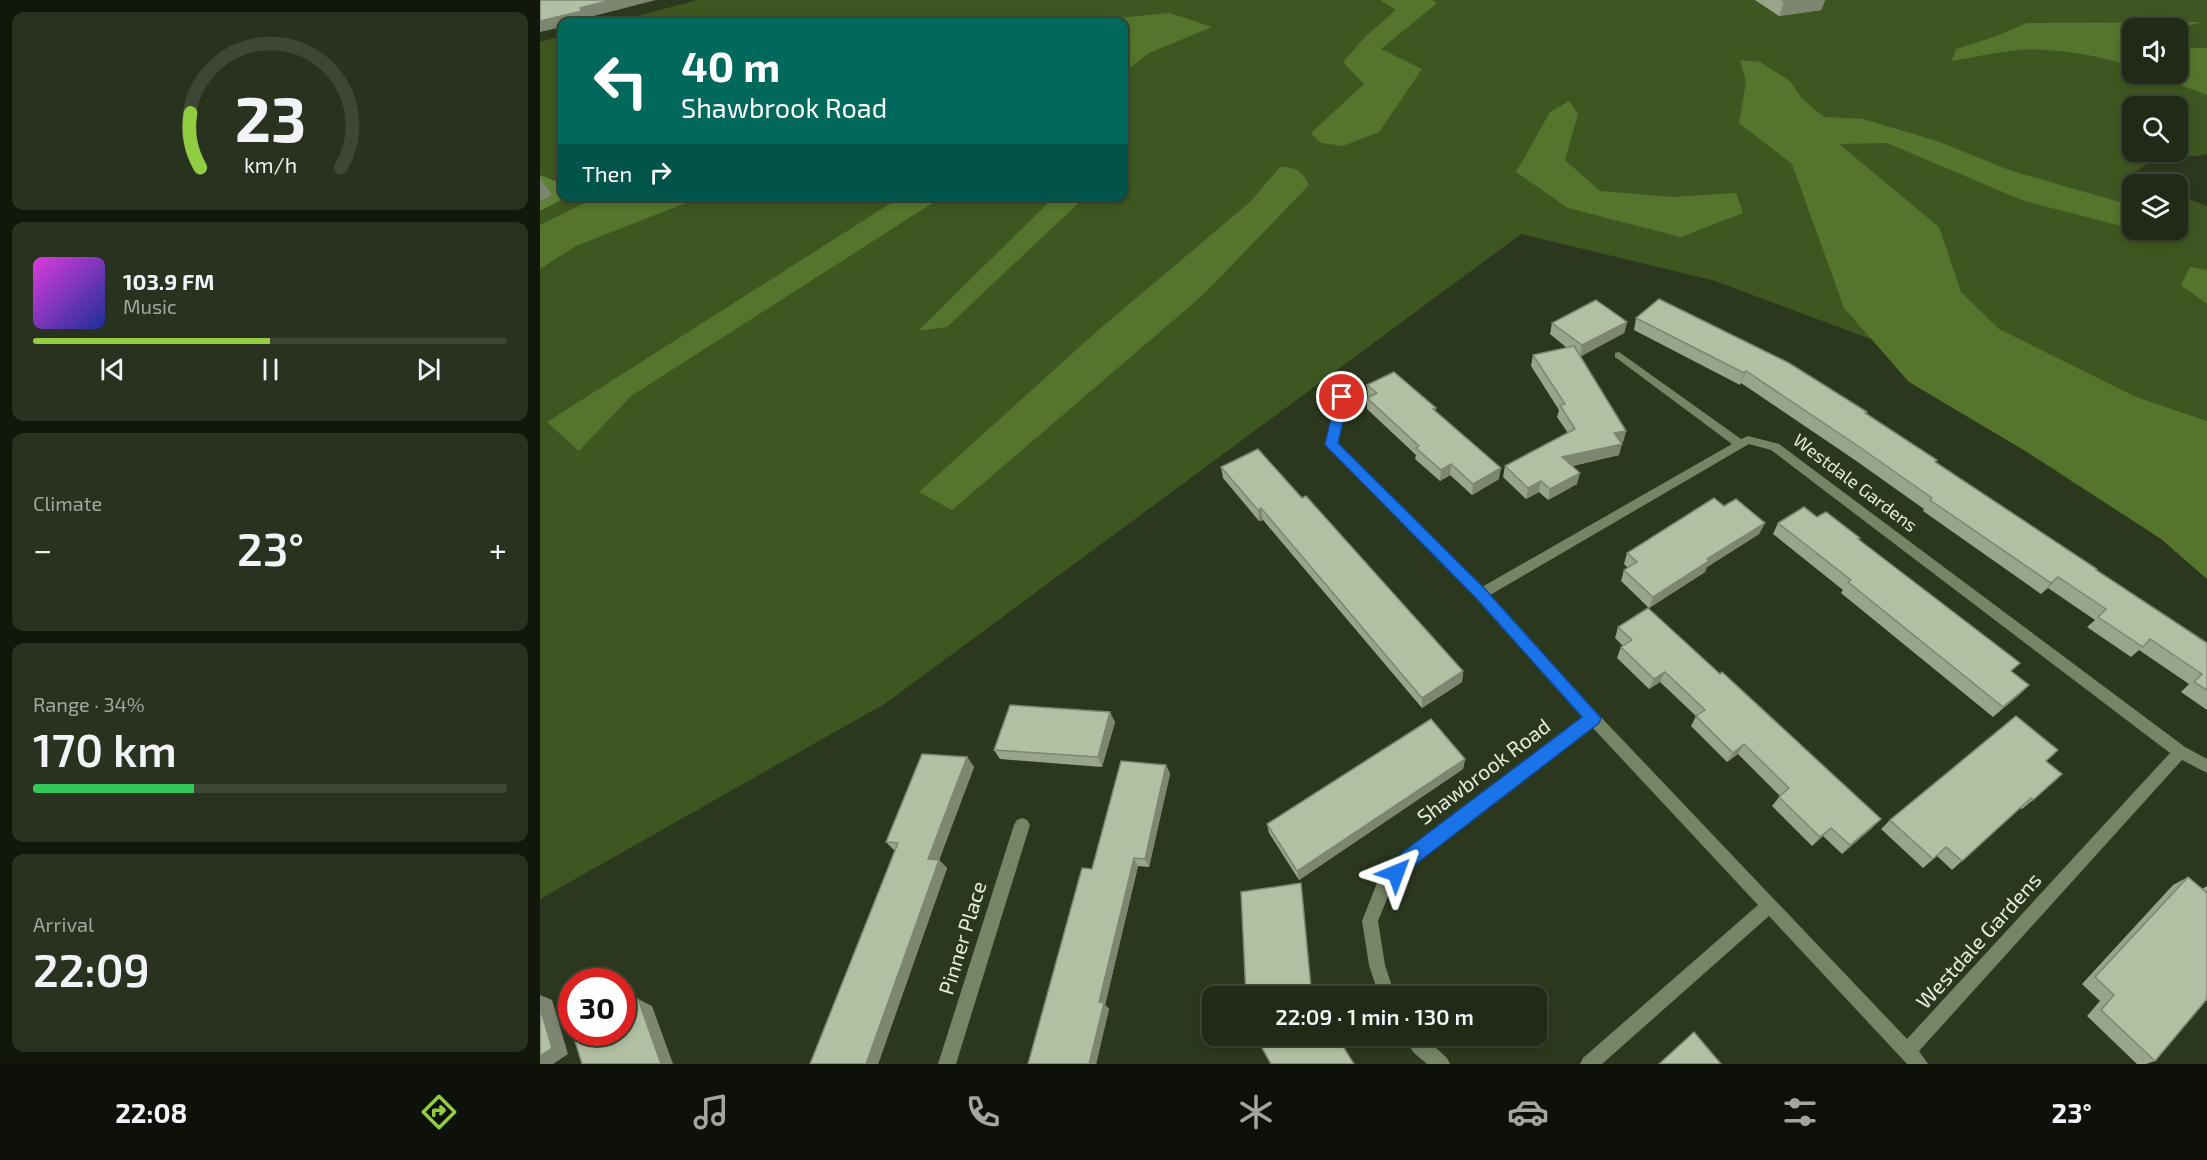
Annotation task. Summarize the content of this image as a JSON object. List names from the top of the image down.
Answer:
{
  "streets": {
    "street": ["Westdale Gardens", "Shawbrook Road", "Pinner Place"]
  },
  "page": {
    "turn": ["40 m", "Shawbrook Road"],
    "then": "Then",
    "song": ["103.9 FM", "Music"],
    "tile": [
      "Climate",
      ["Range · 34%", "170 km"],
      ["Arrival", "22:09"]
    ],
    "heat": ["−", "23°", "+"],
    "limit": "30",
    "trip": "22:09 · 1 min · 130 m",
    "tabs": ["22:08", "23°"],
    "gauge": ["23", "km/h"]
  }
}
